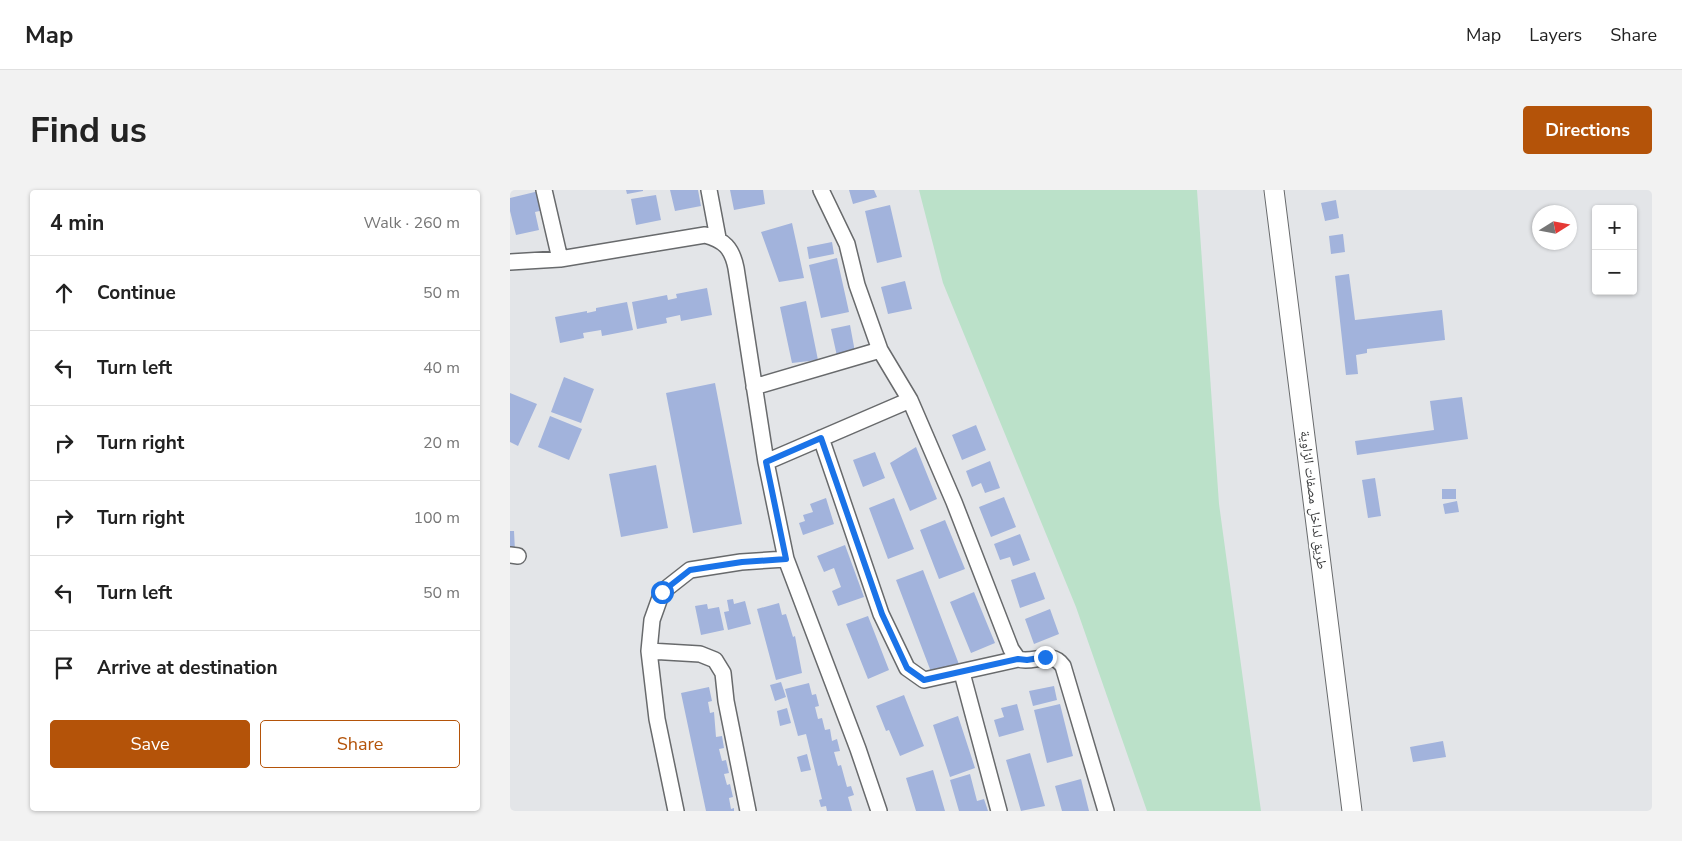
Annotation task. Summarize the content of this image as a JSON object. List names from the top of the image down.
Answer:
{
  "streets": {
    "street": ["طريق لداخل مصفات الزاوية"]
  },
  "north": "right",
  "page": {
    "header": "Map",
    "nav": ["Map", "Layers", "Share"],
    "buttons": [
      "Directions",
      ["Save", "Share"]
    ],
    "title": "Find us",
    "heading": ["4 min", "Walk · 260 m"],
    "map_buttons": ["+", "−"],
    "list": [
      ["Continue", "50 m"],
      ["Turn left", "40 m"],
      ["Turn right", "20 m"],
      ["Turn right", "100 m"],
      ["Turn left", "50 m"],
      "Arrive at destination"
    ]
  }
}
